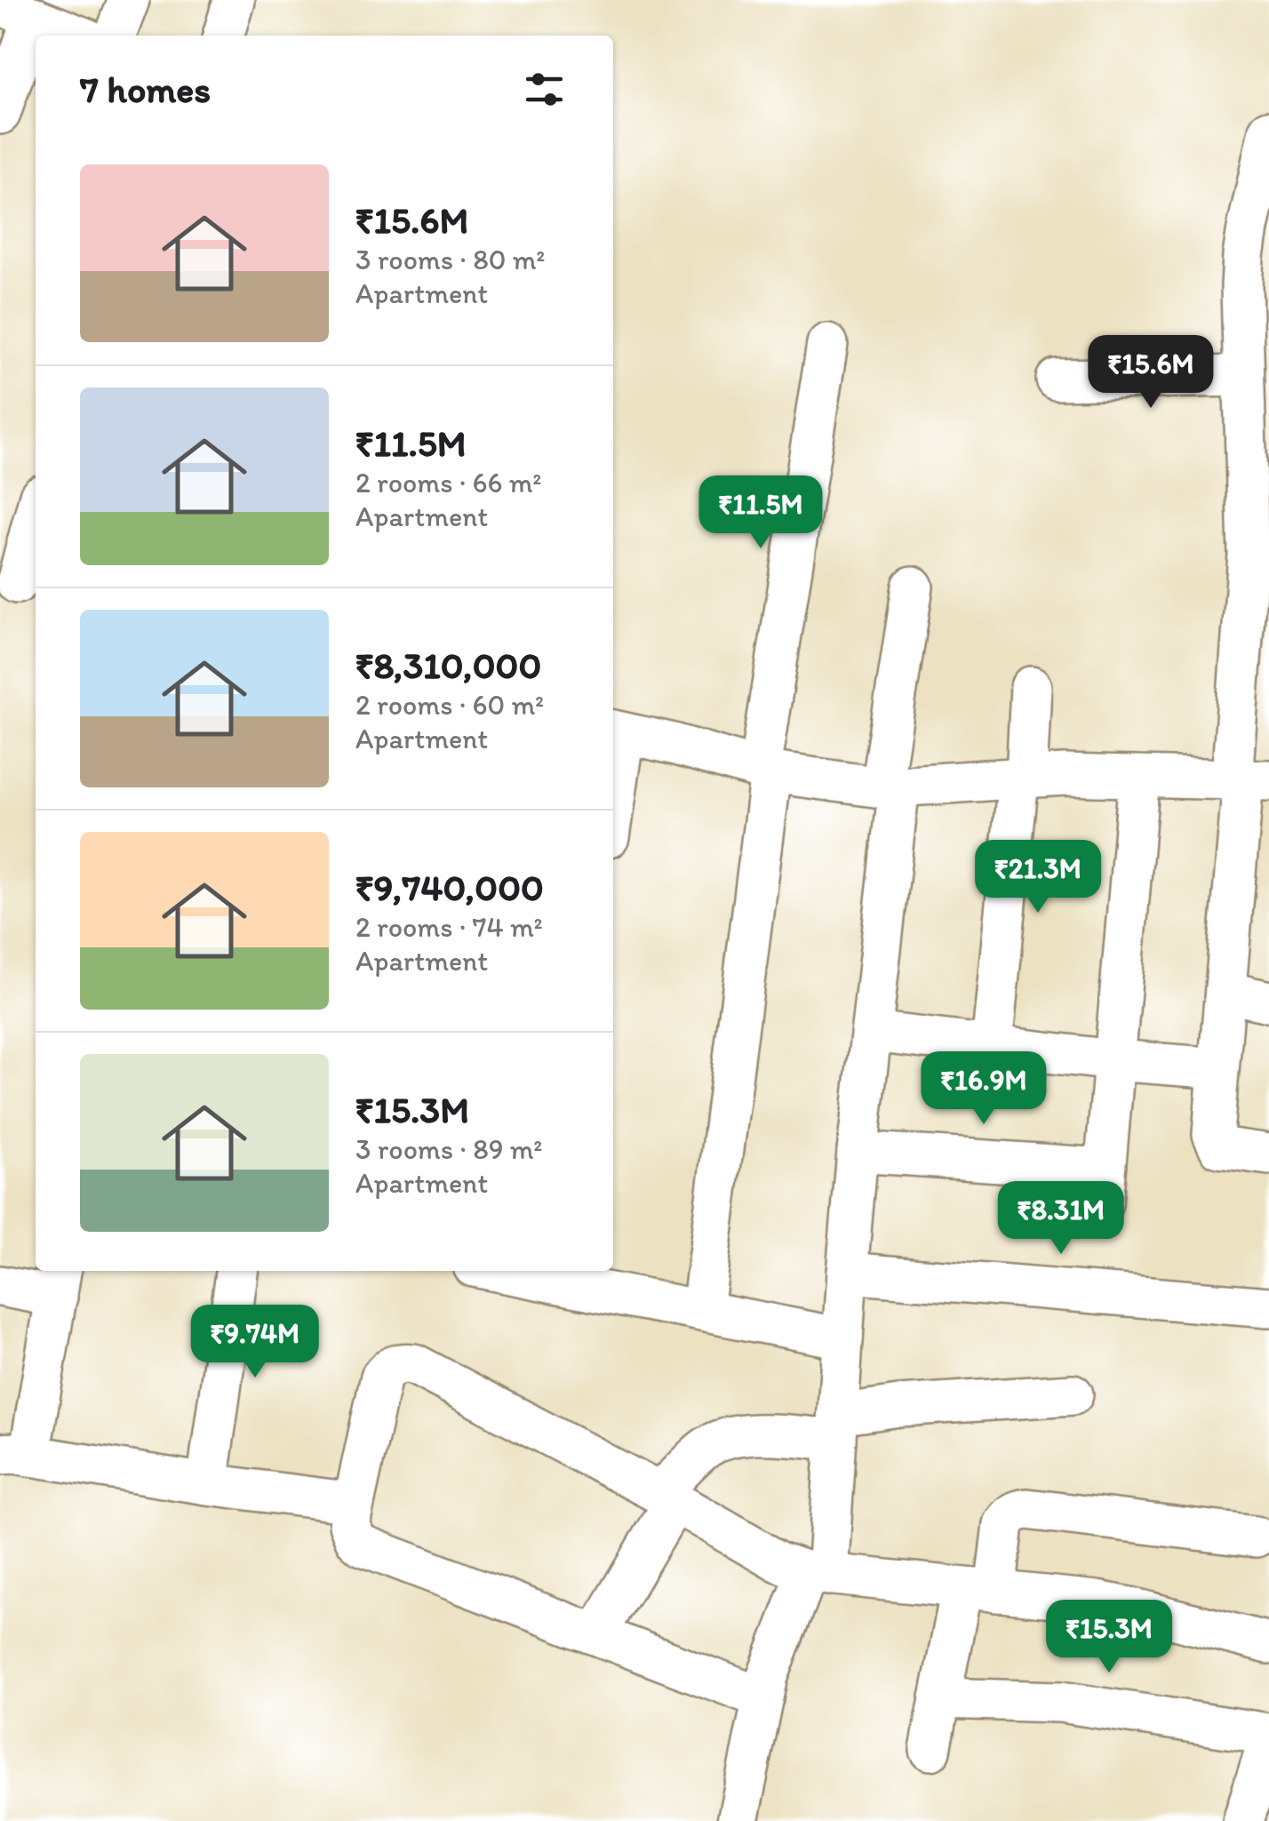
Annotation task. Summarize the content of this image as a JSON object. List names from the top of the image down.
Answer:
{
  "page": {
    "heading": "7 homes",
    "list": [
      {
        "name": "₹15.6M",
        "note": "3 rooms · 80 m² · Apartment"
      },
      {
        "name": "₹11.5M",
        "note": "2 rooms · 66 m² · Apartment"
      },
      {
        "name": "₹8,310,000",
        "note": "2 rooms · 60 m² · Apartment"
      },
      {
        "name": "₹9,740,000",
        "note": "2 rooms · 74 m² · Apartment"
      },
      {
        "name": "₹15.3M",
        "note": "3 rooms · 89 m² · Apartment"
      }
    ],
    "price": [
      "₹15.6M",
      "₹11.5M",
      "₹21.3M",
      "₹16.9M",
      "₹8.31M",
      "₹9.74M",
      "₹15.3M"
    ]
  }
}
